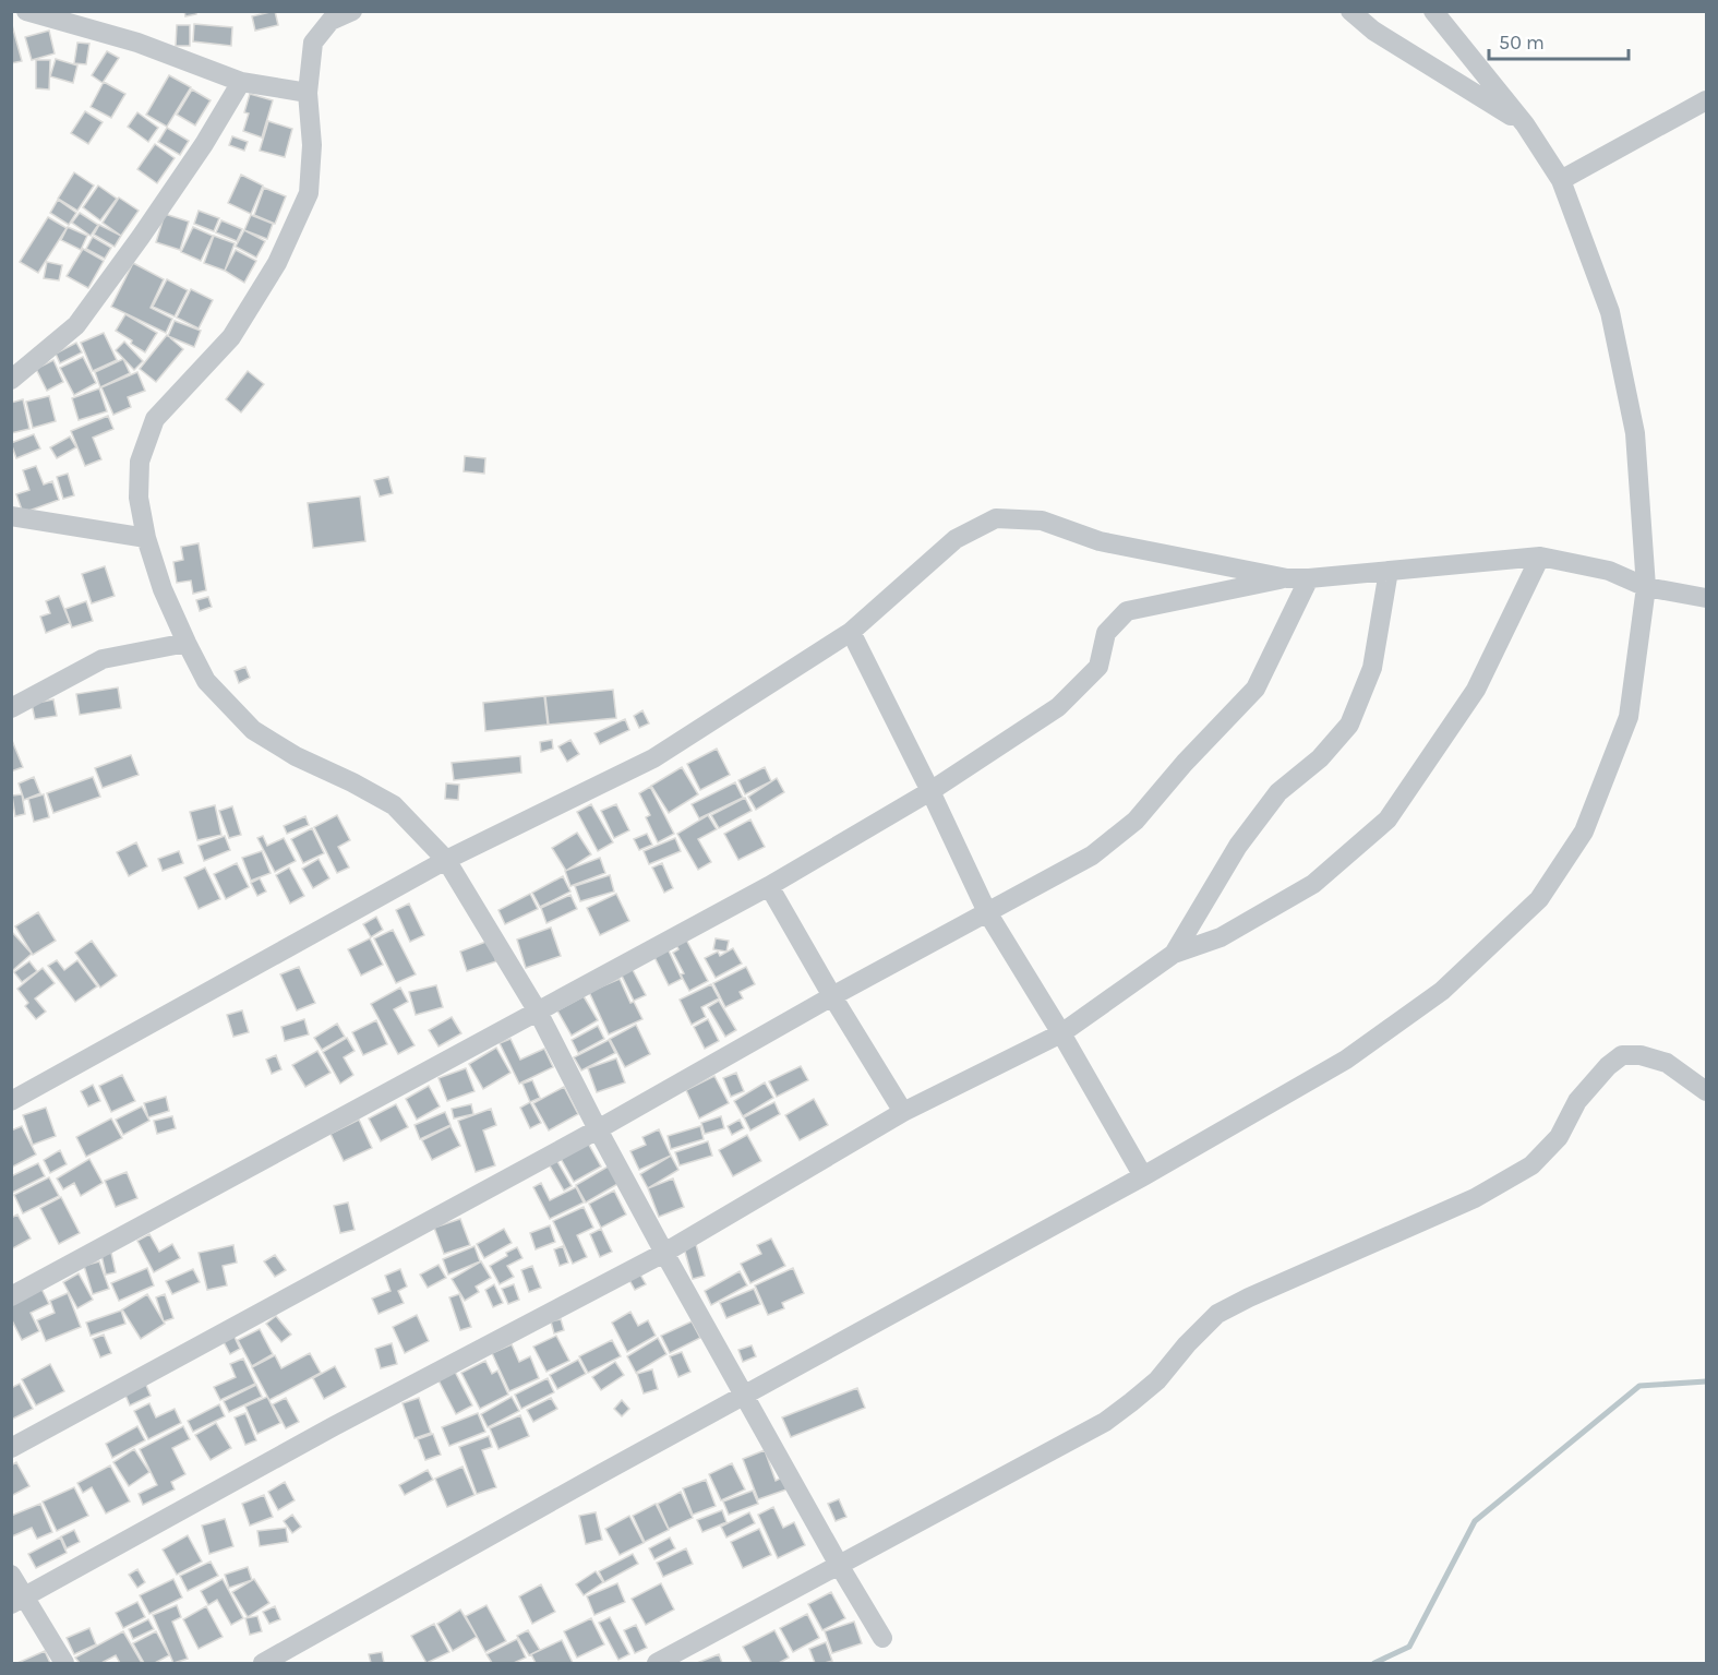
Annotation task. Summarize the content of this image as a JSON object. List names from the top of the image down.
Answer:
{
  "scale_bar": "50 m"
}
